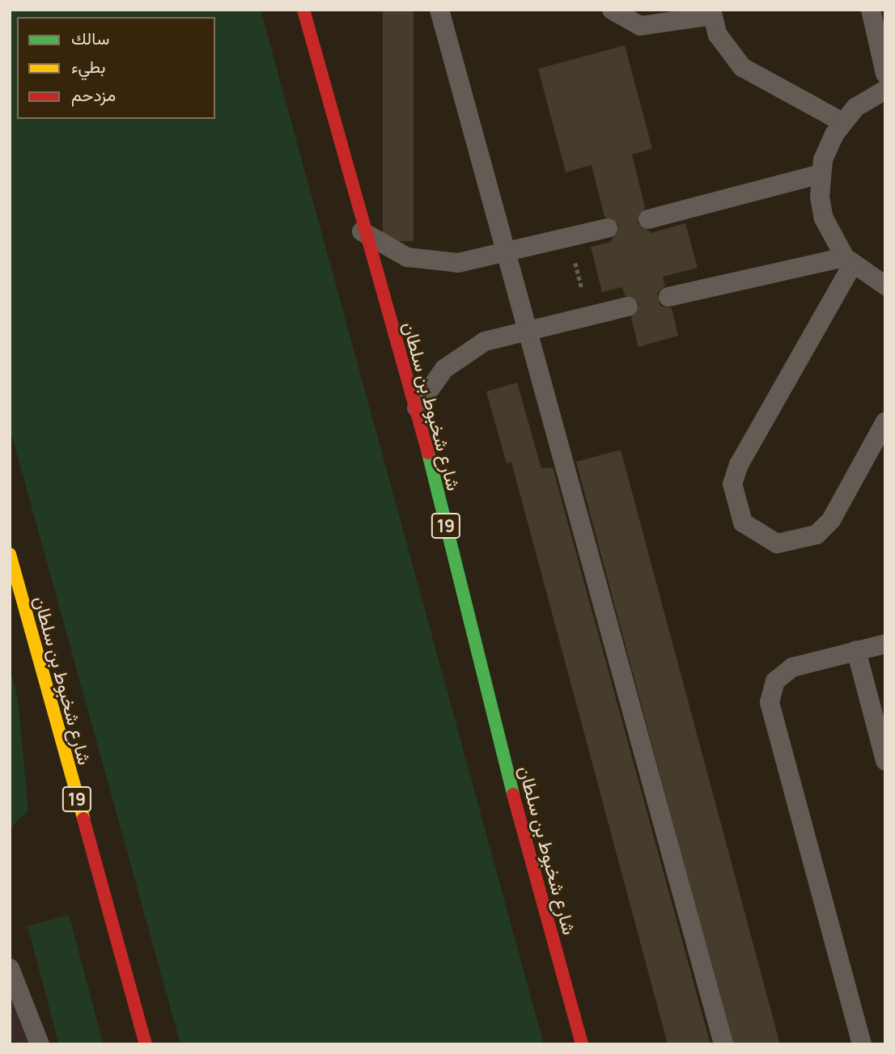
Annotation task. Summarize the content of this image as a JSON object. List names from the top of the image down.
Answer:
{
  "streets": {
    "main road": ["شارع شخبوط بن سلطان", "19"]
  },
  "legend": ["سالك", "بطيء", "مزدحم"]
}
